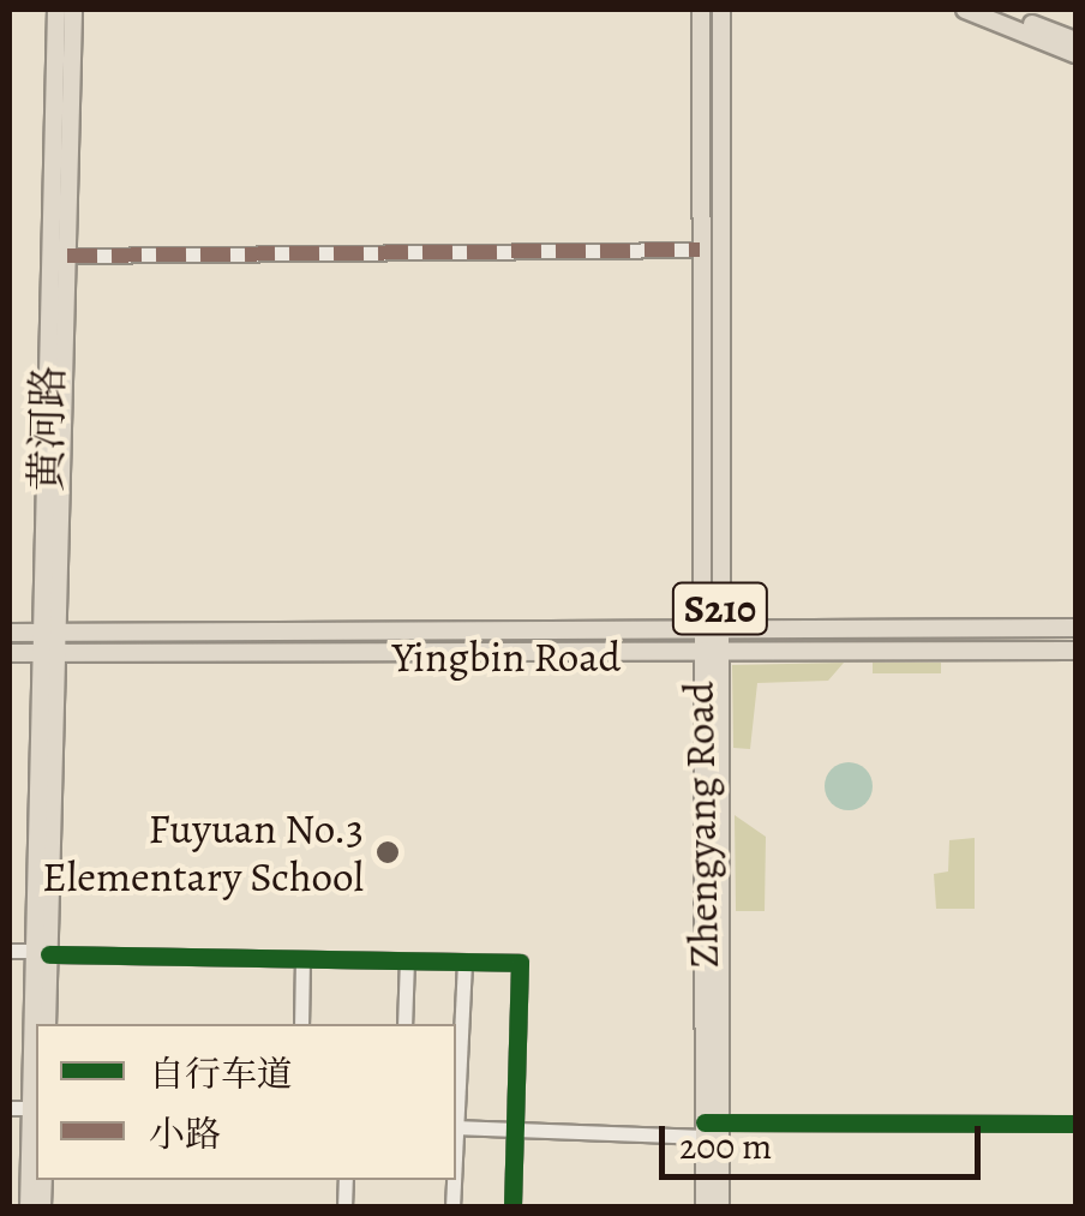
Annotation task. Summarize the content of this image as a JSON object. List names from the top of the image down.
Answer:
{
  "streets": {
    "main road": [
      "黄河路",
      "S210",
      "Yingbin Road",
      "Zhengyang Road"
    ]
  },
  "crossings": [
    ["黄河路", "Yingbin Road"],
    ["Yingbin Road", "Zhengyang Road"]
  ],
  "places": ["Fuyuan No.3 Elementary School"],
  "legend": ["自行车道", "小路"],
  "scale_bar": "200 m"
}
